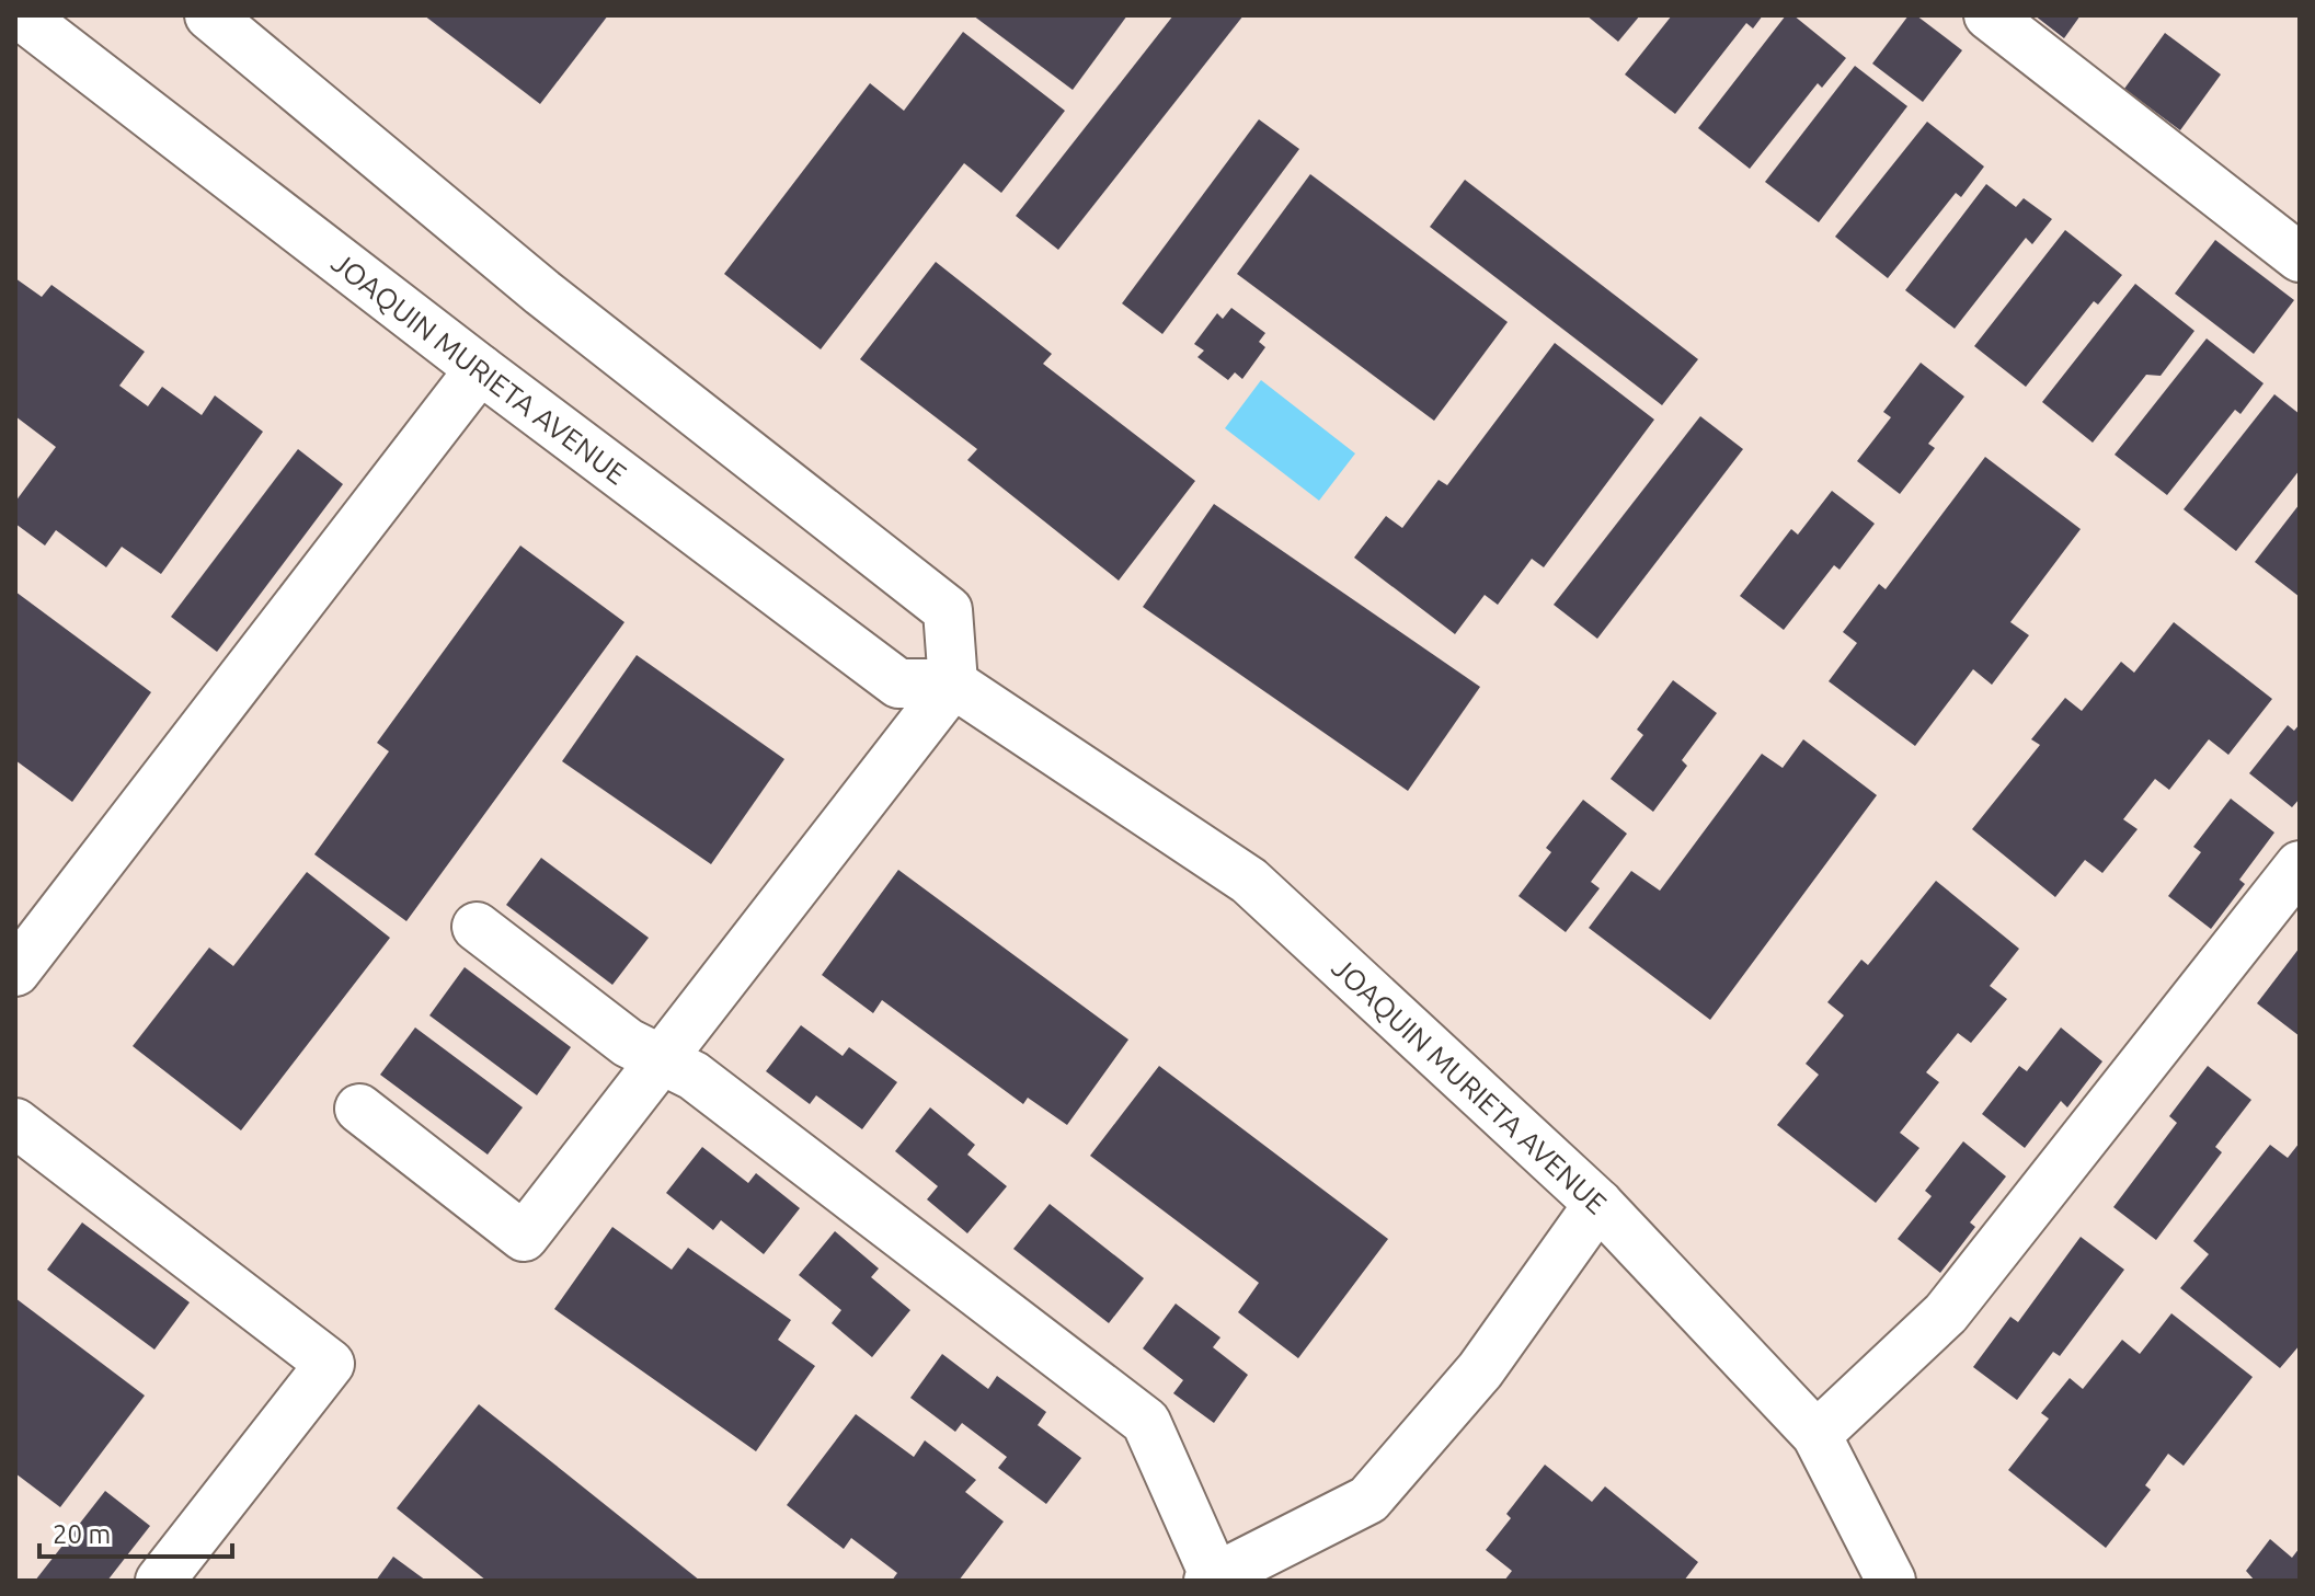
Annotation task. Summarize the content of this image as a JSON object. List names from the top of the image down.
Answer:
{
  "streets": {
    "street": ["JOAQUIN MURIETA AVENUE"]
  },
  "scale_bar": "20 m"
}
